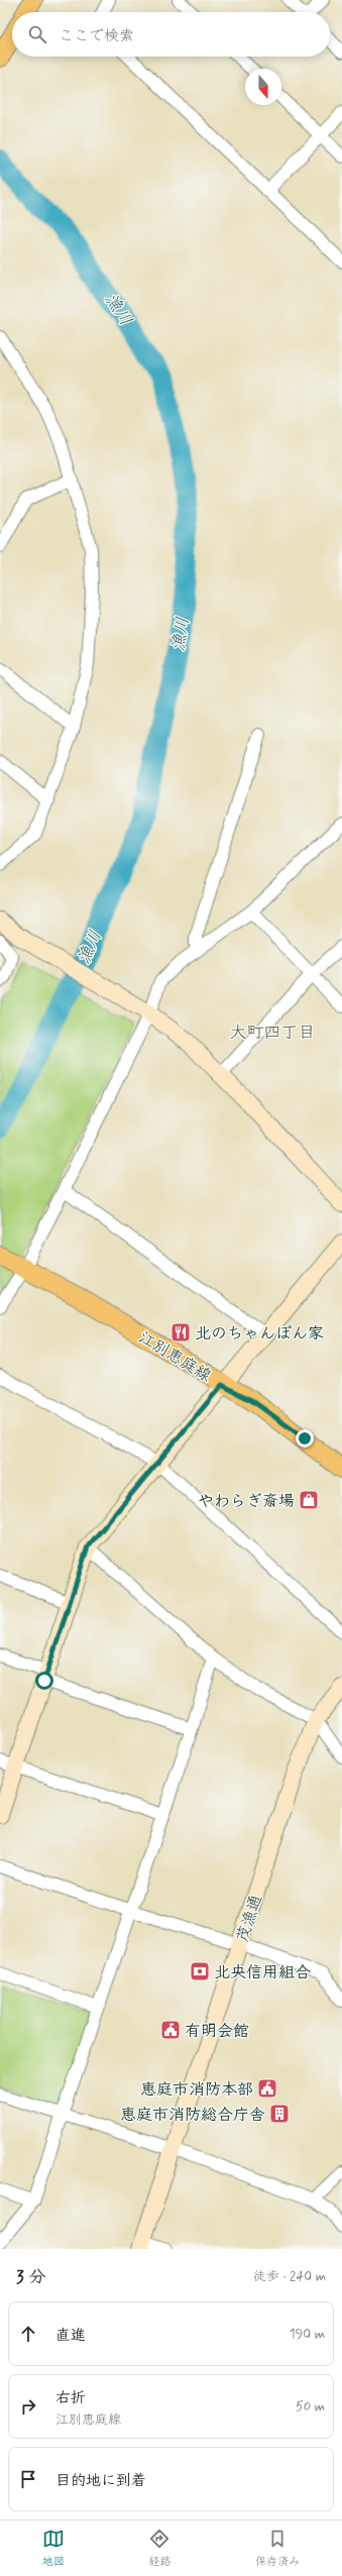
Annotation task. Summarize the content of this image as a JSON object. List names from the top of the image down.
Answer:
{
  "streets": {
    "main road": ["江別恵庭線"],
    "street": ["茂漁通"]
  },
  "districts": ["大町四丁目"],
  "water": ["漁川"],
  "places": {
    "restaurant": ["北のちゃんぽん家"],
    "shop": ["やわらぎ斎場"],
    "bank": ["北央信用組合"],
    "public building": ["有明会館", "恵庭市消防本部"],
    "building": ["恵庭市消防総合庁舎"]
  },
  "north": "bottom",
  "page": {
    "search": "ここで検索",
    "heading": ["3 分", "徒歩 · 240 m"],
    "list": [
      ["直進", "190 m"],
      ["右折", "江別恵庭線", "50 m"],
      "目的地に到着"
    ],
    "nav": ["地図", "経路", "保存済み"]
  }
}
